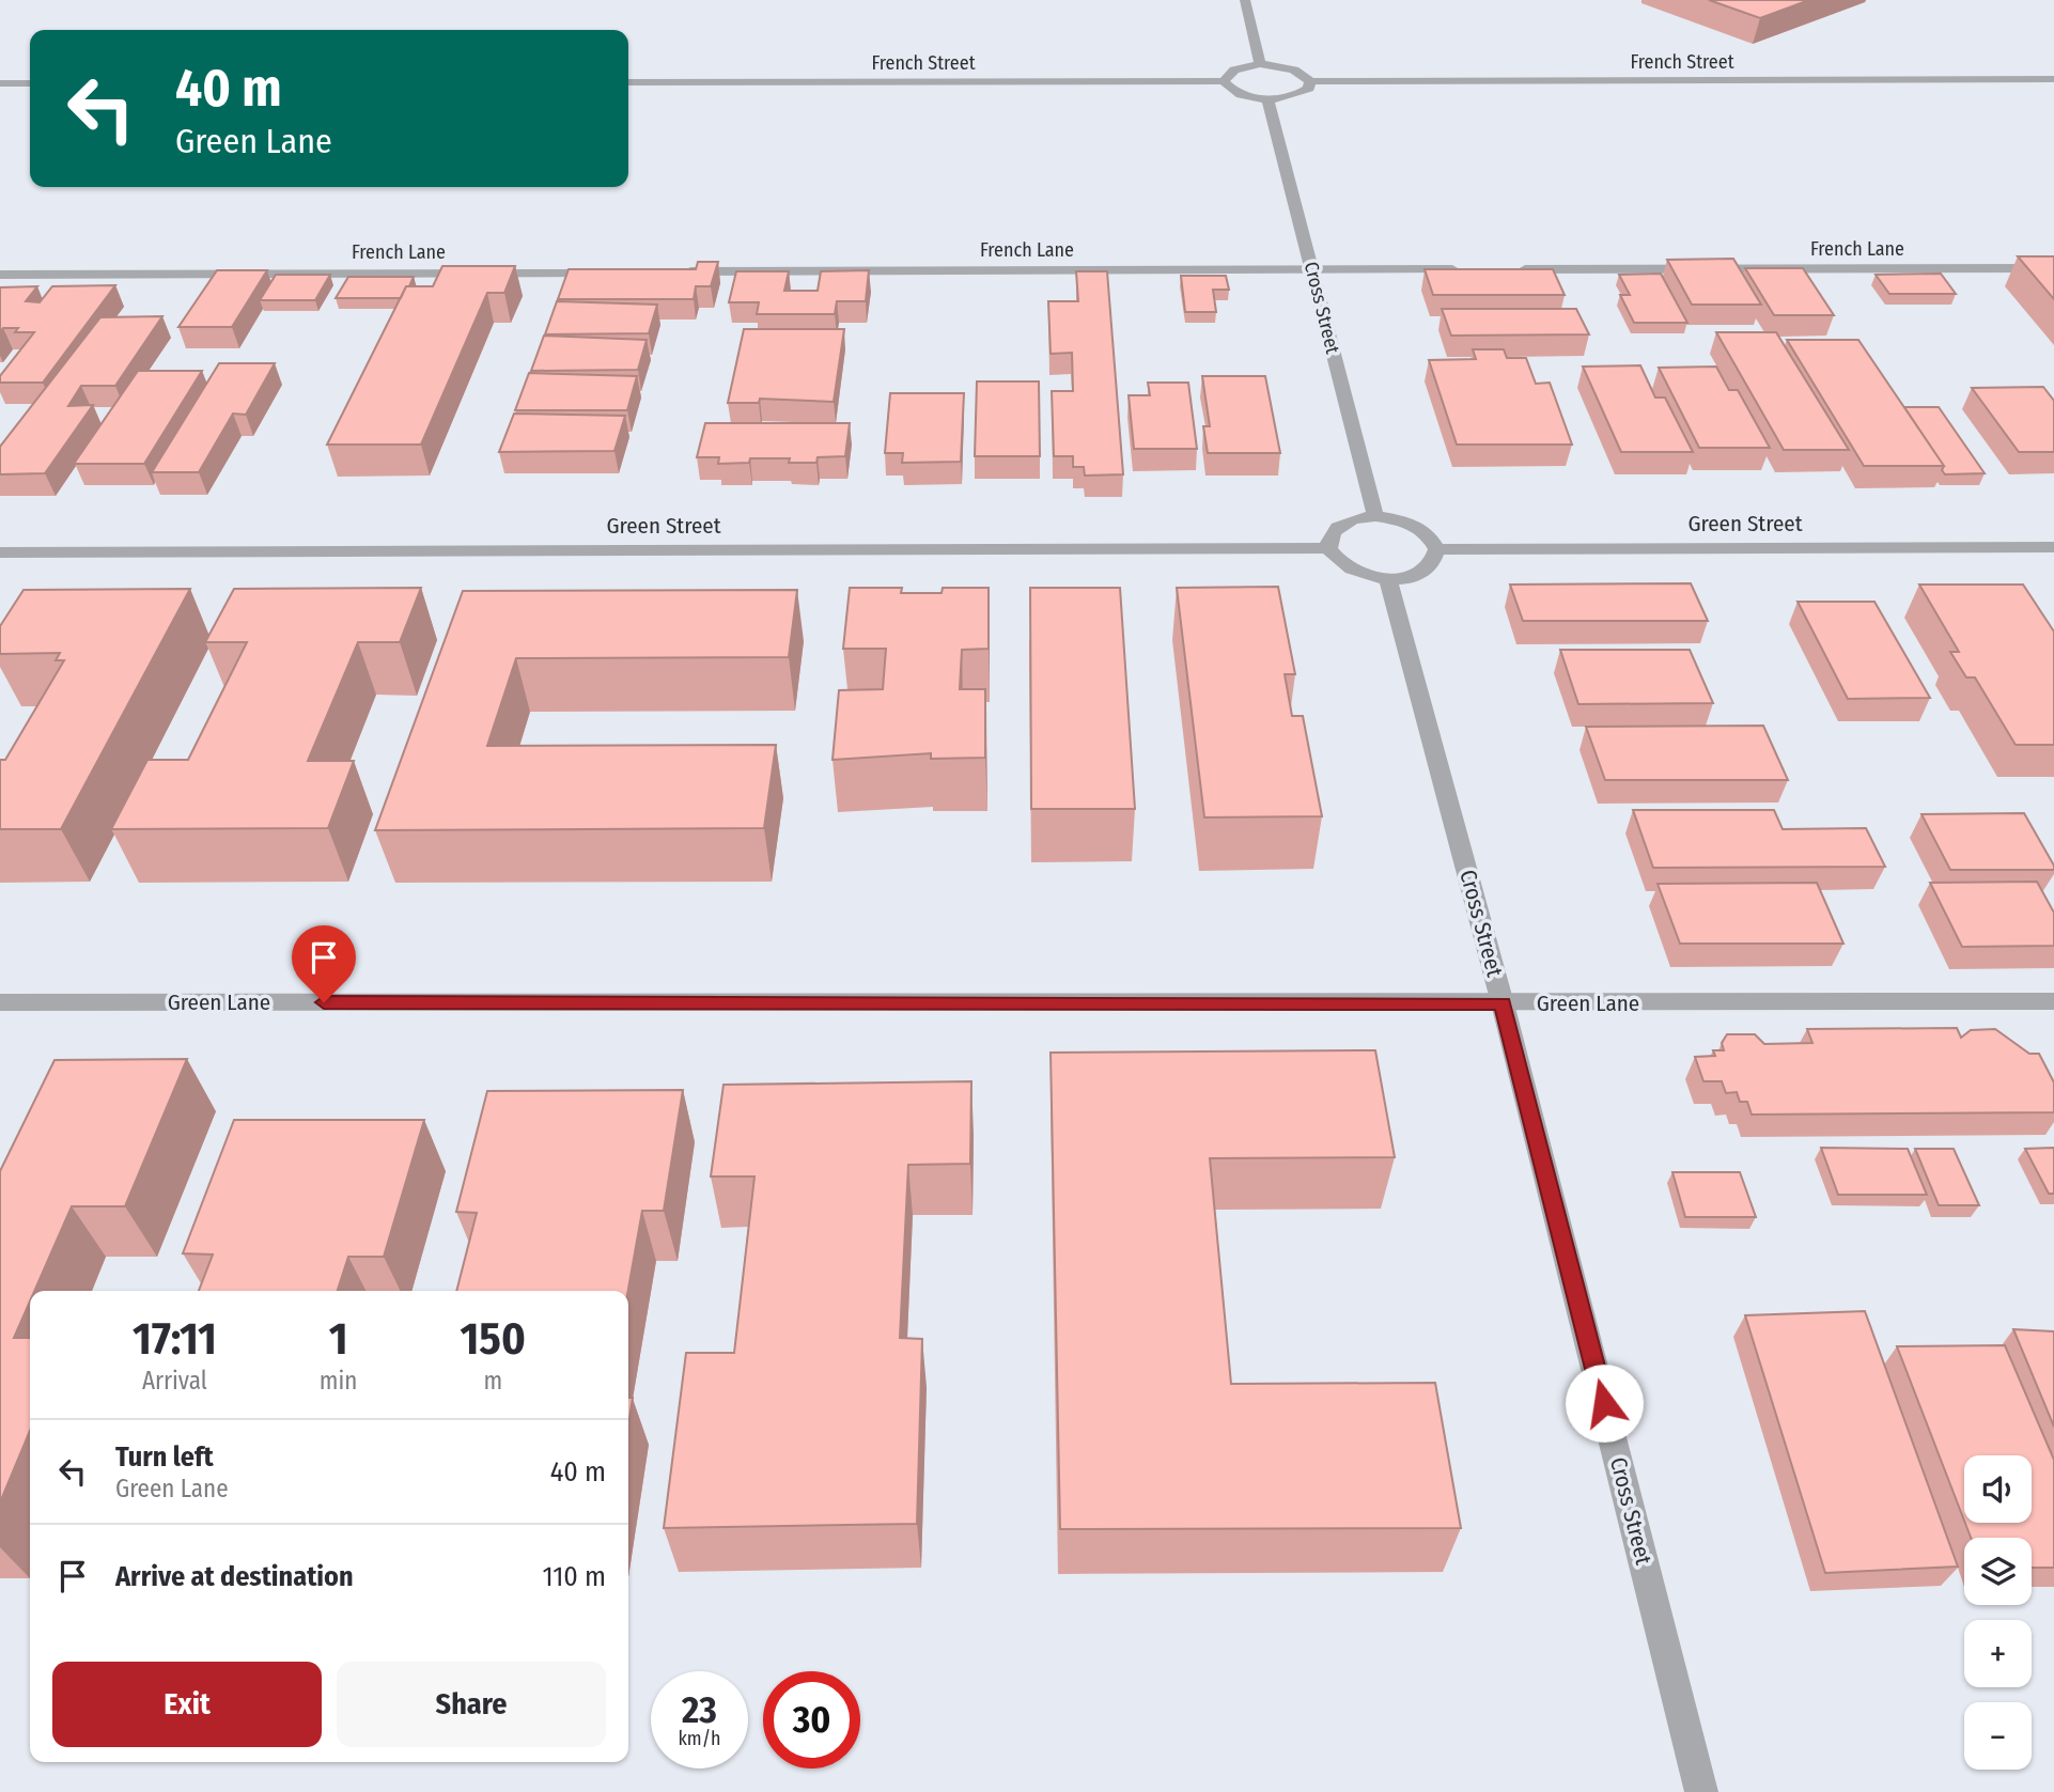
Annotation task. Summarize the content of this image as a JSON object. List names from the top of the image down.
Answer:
{
  "streets": {
    "street": [
      "French Street",
      "French Lane",
      "Cross Street",
      "Green Street",
      "Green Lane"
    ]
  },
  "crossings": [
    ["French Lane", "Cross Street"],
    ["Cross Street", "Green Street"],
    ["Cross Street", "Green Lane"]
  ],
  "page": {
    "turn": ["40 m", "Green Lane"],
    "eta": [
      "17:11",
      "Arrival",
      "1",
      "min",
      "150",
      "m"
    ],
    "list": [
      {
        "name": "Turn left",
        "note": "Green Lane",
        "value": "40 m"
      },
      {
        "name": "Arrive at destination",
        "value": "110 m"
      }
    ],
    "map_buttons": ["+", "−"],
    "buttons": ["Exit", "Share"],
    "speed": "23 km/h",
    "limit": "30"
  }
}
